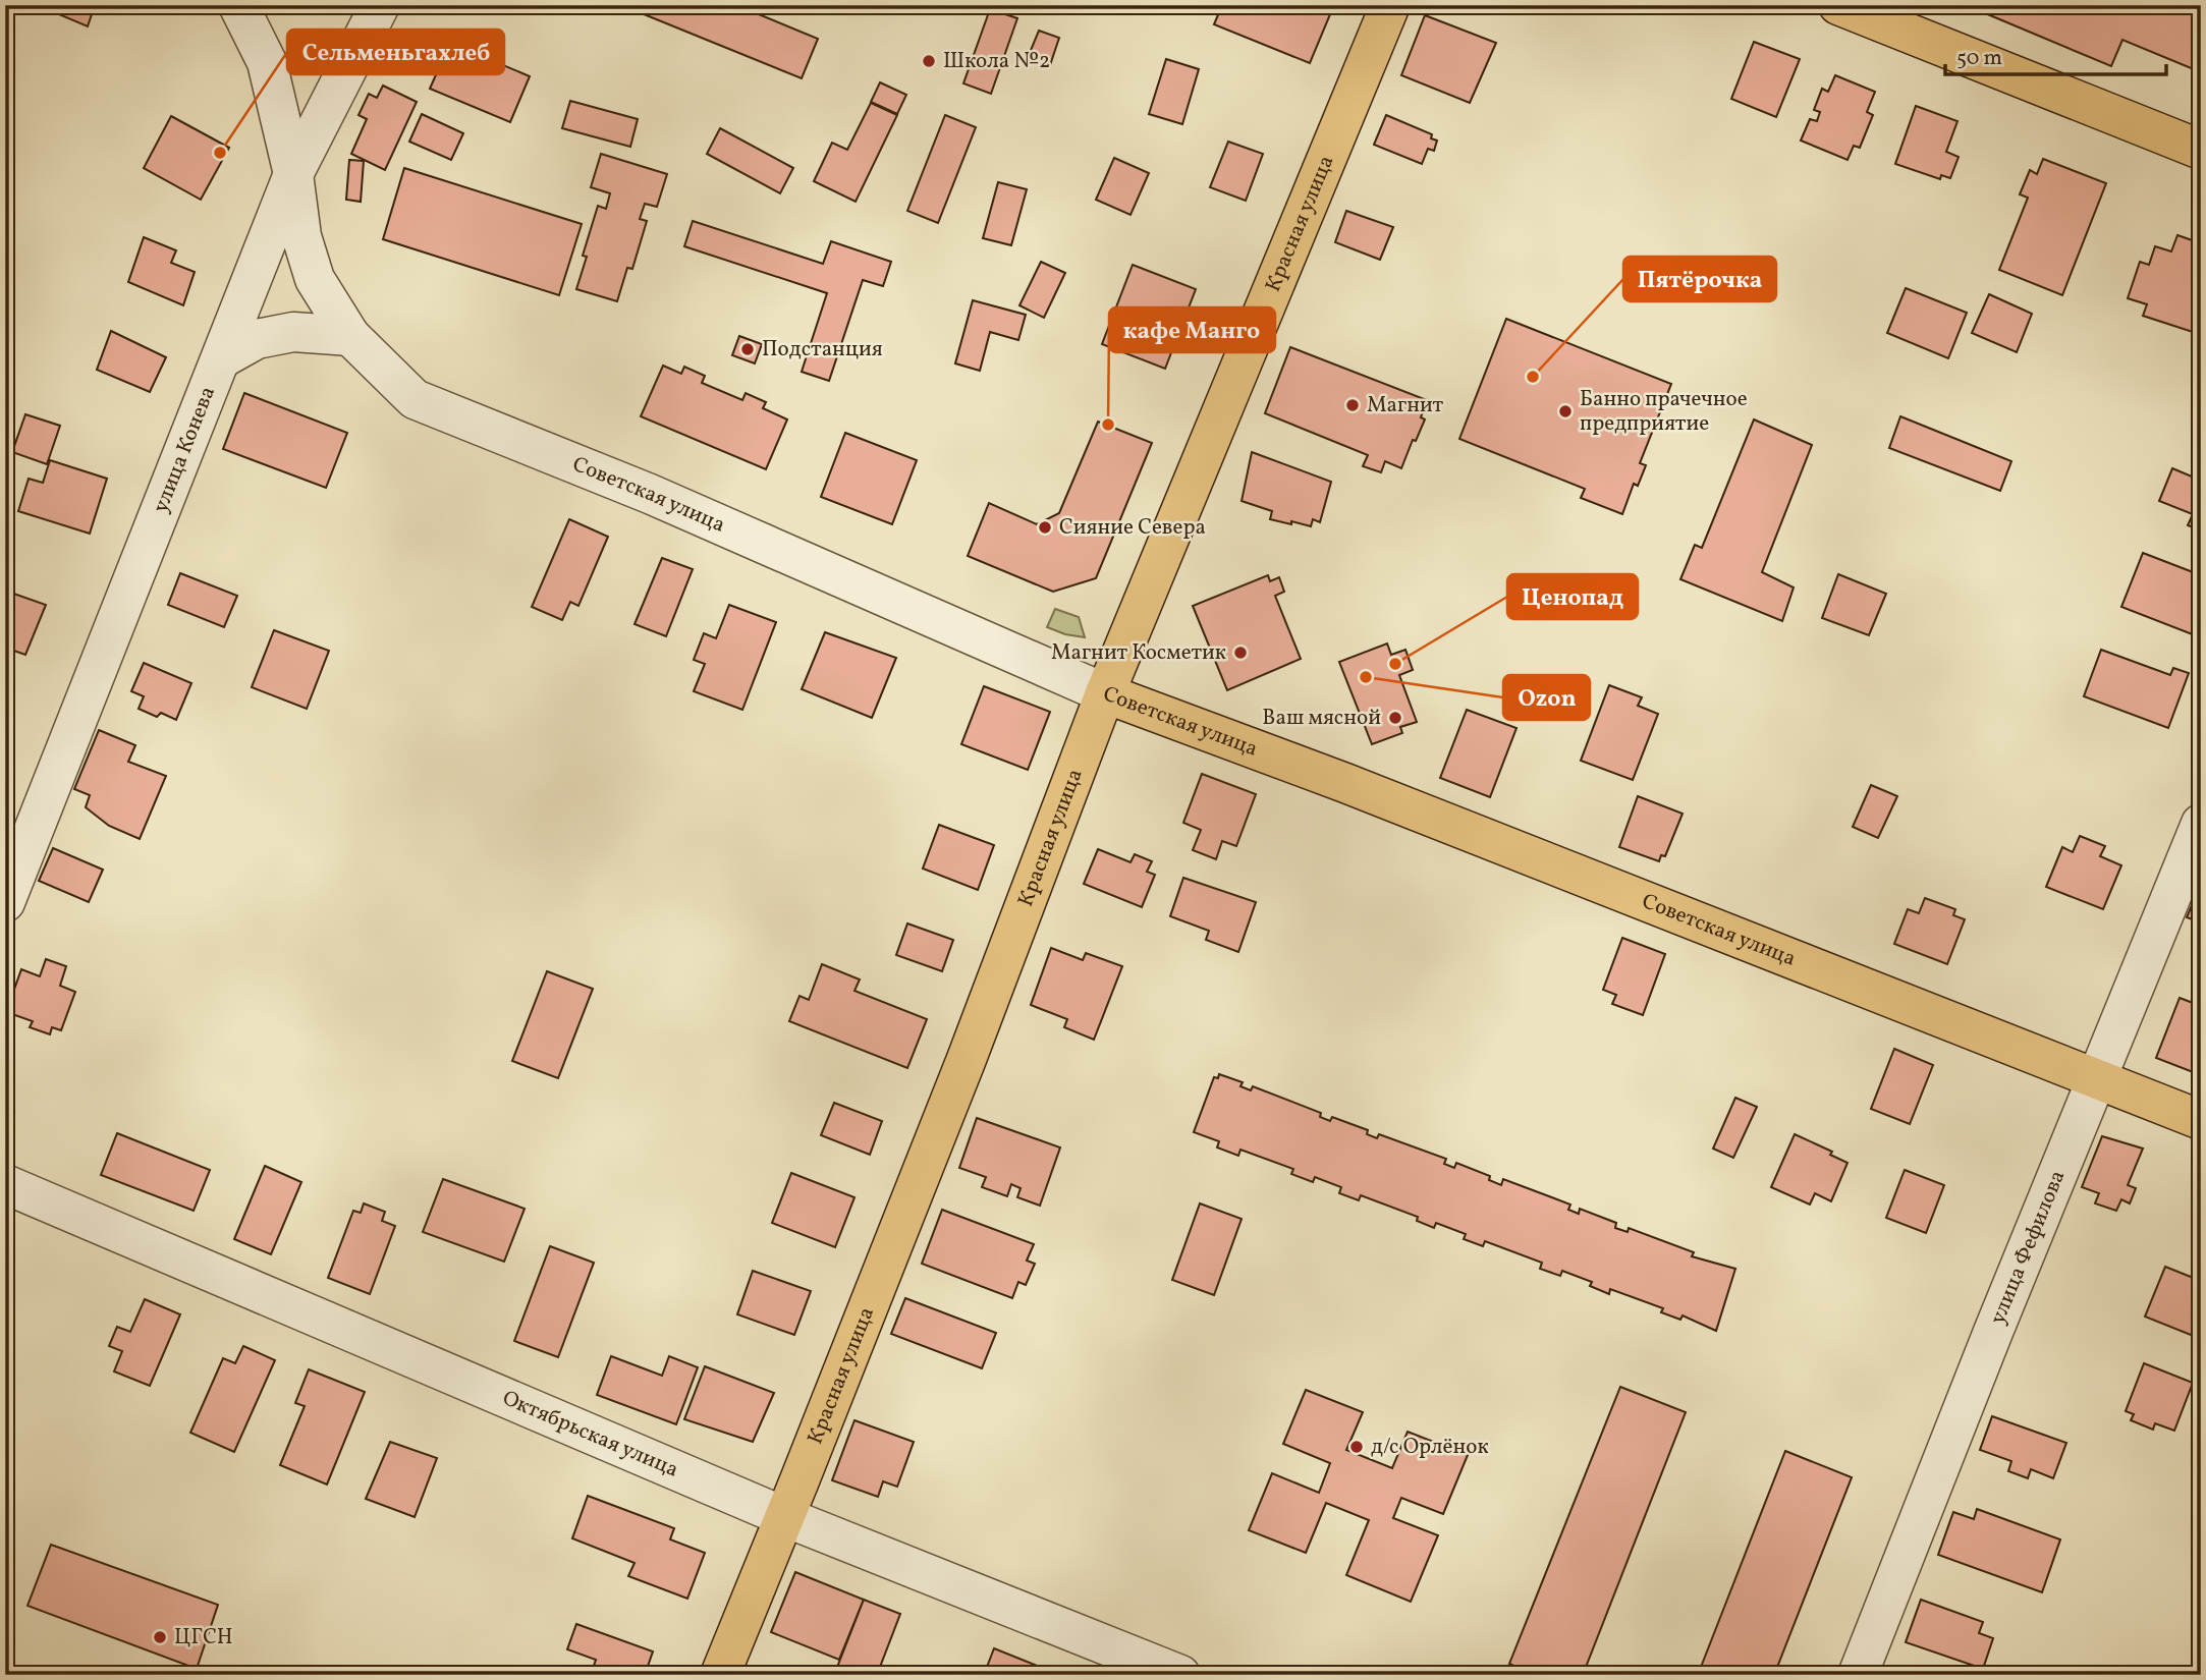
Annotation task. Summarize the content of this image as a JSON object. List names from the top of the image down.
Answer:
{
  "streets": {
    "main road": ["Красная улица", "Советская улица"],
    "street": ["улица Конева", "улица Фефилова", "Октябрьская улица"]
  },
  "crossings": [
    ["Красная улица", "Советская улица"],
    ["Красная улица", "Октябрьская улица"],
    ["улица Конева", "Советская улица"],
    ["Советская улица", "улица Фефилова"]
  ],
  "places": [
    "Школа №2",
    "Сельменьгахлеб",
    "Подстанция",
    "Пятёрочка",
    "Магнит",
    "Банно прачечное предприятие",
    "кафе Манго",
    "Сияние Севера",
    "Магнит Косметик",
    "Ценопад",
    "Ozon",
    "Ваш мясной",
    "д/с Орлёнок",
    "ЦГСН"
  ],
  "scale_bar": "50 m"
}
